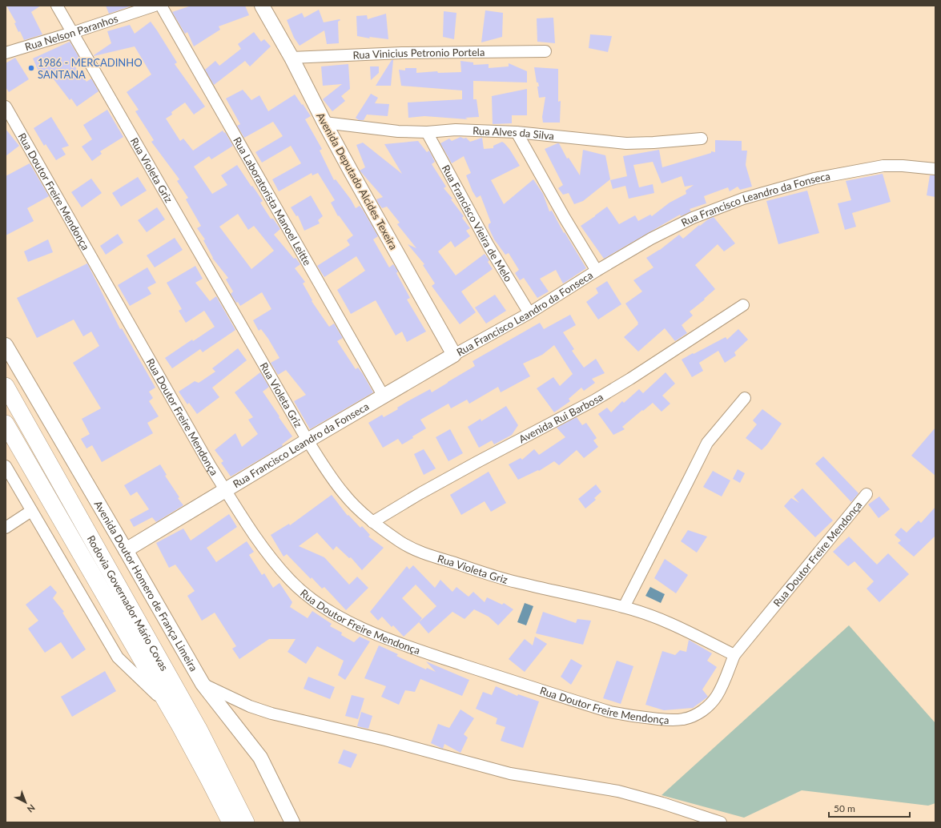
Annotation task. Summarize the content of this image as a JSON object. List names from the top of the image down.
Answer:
{
  "streets": {
    "highway": ["Rodovia Governador Mário Covas"],
    "main road": ["Avenida Deputado Alcides Texeira", "Rua Francisco Leandro da Fonseca", "Avenida Doutor Homero de França Limeira"],
    "street": [
      "Rua Nelson Paranhos",
      "Rua Vinicius Petronio Portela",
      "Rua Alves da Silva",
      "Rua Violeta Griz",
      "Rua Doutor Freire Mendonça",
      "Rua Laboratorista Manoel Leitte",
      "Rua Francisco Vieira de Melo",
      "Avenida Rui Barbosa"
    ]
  },
  "crossings": [
    ["Rua Nelson Paranhos", "Rua Violeta Griz"],
    ["Rua Vinicius Petronio Portela", "Avenida Deputado Alcides Texeira"],
    ["Rua Alves da Silva", "Avenida Deputado Alcides Texeira"],
    ["Rua Alves da Silva", "Rua Francisco Vieira de Melo"],
    ["Rua Violeta Griz", "Rua Doutor Freire Mendonça"],
    ["Rua Violeta Griz", "Rua Francisco Leandro da Fonseca"],
    ["Rua Violeta Griz", "Avenida Rui Barbosa"],
    ["Avenida Deputado Alcides Texeira", "Rua Francisco Leandro da Fonseca"],
    ["Rua Doutor Freire Mendonça", "Rua Francisco Leandro da Fonseca"],
    ["Rua Francisco Leandro da Fonseca", "Rua Laboratorista Manoel Leitte"],
    ["Rua Francisco Leandro da Fonseca", "Rua Francisco Vieira de Melo"],
    ["Rua Francisco Leandro da Fonseca", "Avenida Doutor Homero de França Limeira"]
  ],
  "places": ["1986 - MERCADINHO SANTANA"],
  "scale_bar": "50 m",
  "north": "bottom right"
}
